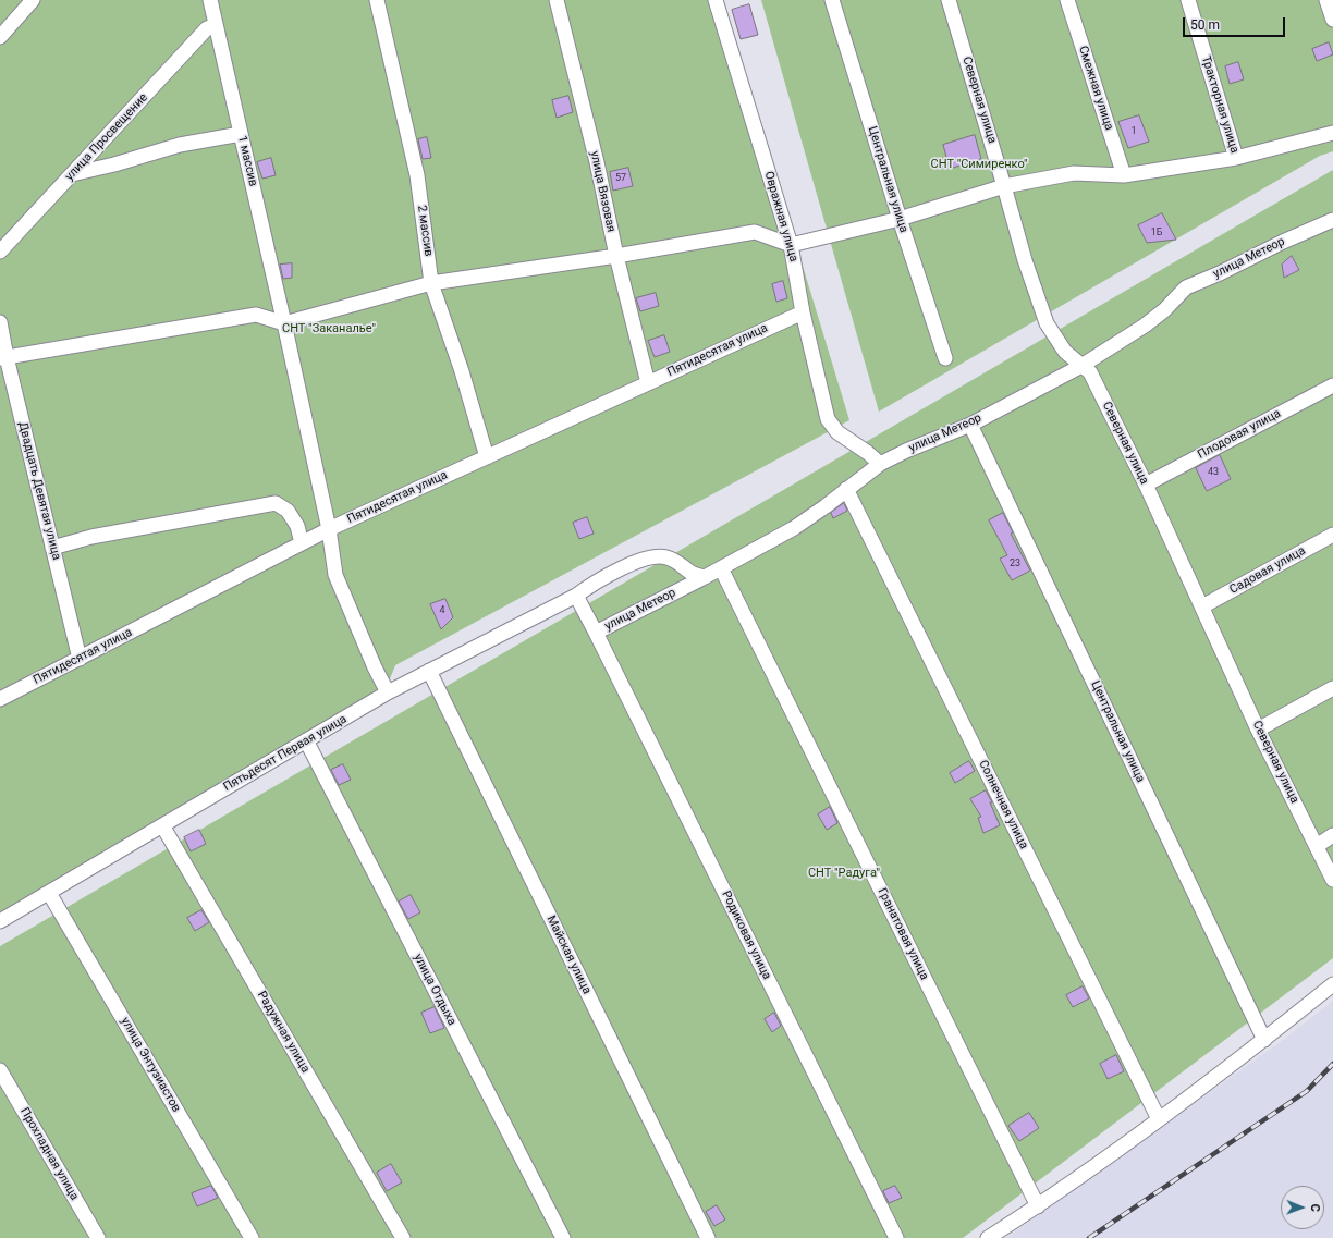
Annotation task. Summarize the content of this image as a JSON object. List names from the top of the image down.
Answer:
{
  "streets": {
    "street": [
      "Смежная улица",
      "Северная улица",
      "Тракторная улица",
      "улица Просвещение",
      "1 массив",
      "Центральная улица",
      "улица Вязовая",
      "Овражная улица",
      "2 массив",
      "улица Метеор",
      "Пятидесятая улица",
      "Плодовая улица",
      "Двадцать Девятая улица",
      "Садовая улица",
      "Пятьдесят Первая улица",
      "Солнечная улица",
      "Гранатовая улица",
      "Родиковая улица",
      "Майская улица",
      "улица Отдыха",
      "Радужная улица",
      "улица Энтузиастов",
      "Прохладная улица"
    ]
  },
  "crossings": [
    ["Северная улица", "улица Метеор"],
    ["Северная улица", "Плодовая улица"],
    ["Северная улица", "Садовая улица"],
    ["улица Просвещение", "1 массив"],
    ["1 массив", "Пятидесятая улица"],
    ["1 массив", "Пятьдесят Первая улица"],
    ["Центральная улица", "улица Метеор"],
    ["улица Вязовая", "Пятидесятая улица"],
    ["Овражная улица", "улица Метеор"],
    ["Овражная улица", "Пятидесятая улица"],
    ["2 массив", "Пятидесятая улица"],
    ["улица Метеор", "Пятьдесят Первая улица"],
    ["улица Метеор", "Солнечная улица"],
    ["улица Метеор", "Гранатовая улица"],
    ["улица Метеор", "Родиковая улица"],
    ["Пятидесятая улица", "Двадцать Девятая улица"],
    ["Пятьдесят Первая улица", "Майская улица"],
    ["Пятьдесят Первая улица", "улица Отдыха"],
    ["Пятьдесят Первая улица", "Радужная улица"],
    ["Пятьдесят Первая улица", "улица Энтузиастов"]
  ],
  "parks": ["СНТ \"Симиренко\"", "СНТ \"Заканалье\"", "СНТ \"Радуга\""],
  "house_numbers": [
    "1",
    "57",
    "1Б",
    "43",
    "23",
    "4"
  ],
  "scale_bar": "50 m",
  "north": "right"
}
